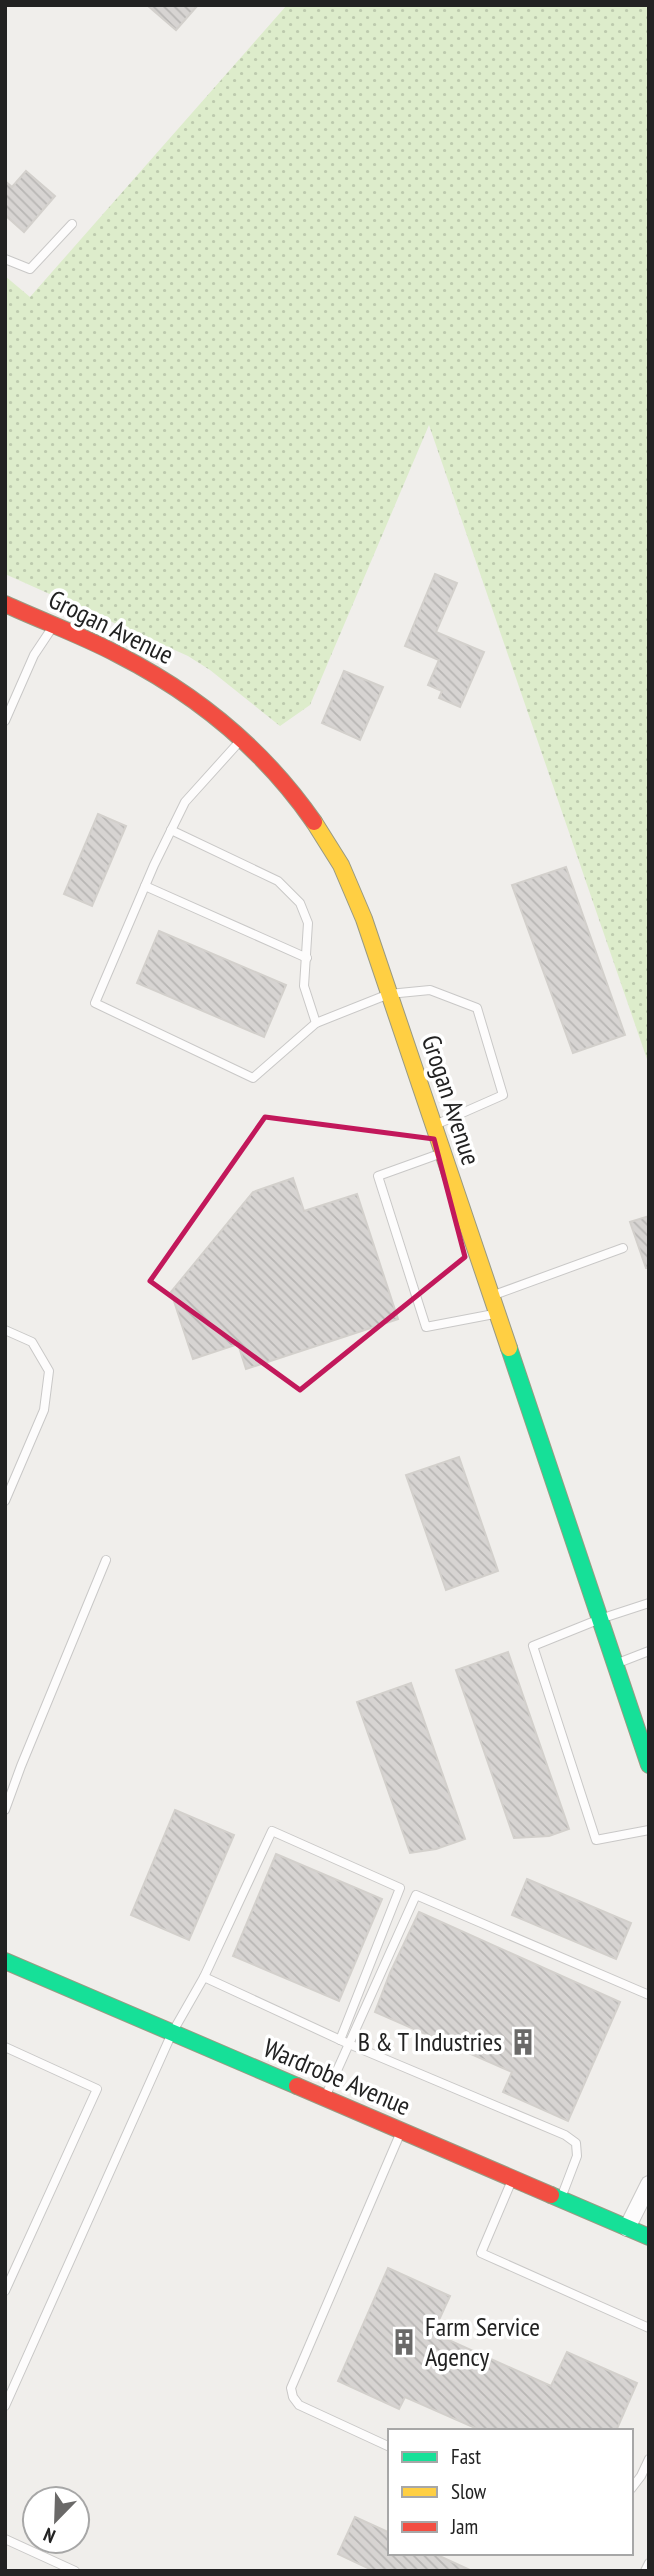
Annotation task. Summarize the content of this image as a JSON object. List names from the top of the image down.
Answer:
{
  "streets": {
    "street": ["Grogan Avenue", "Wardrobe Avenue"]
  },
  "places": {
    "building": ["B & T Industries", "Farm Service Agency"]
  },
  "legend": ["Fast", "Slow", "Jam"],
  "north": "bottom left"
}
